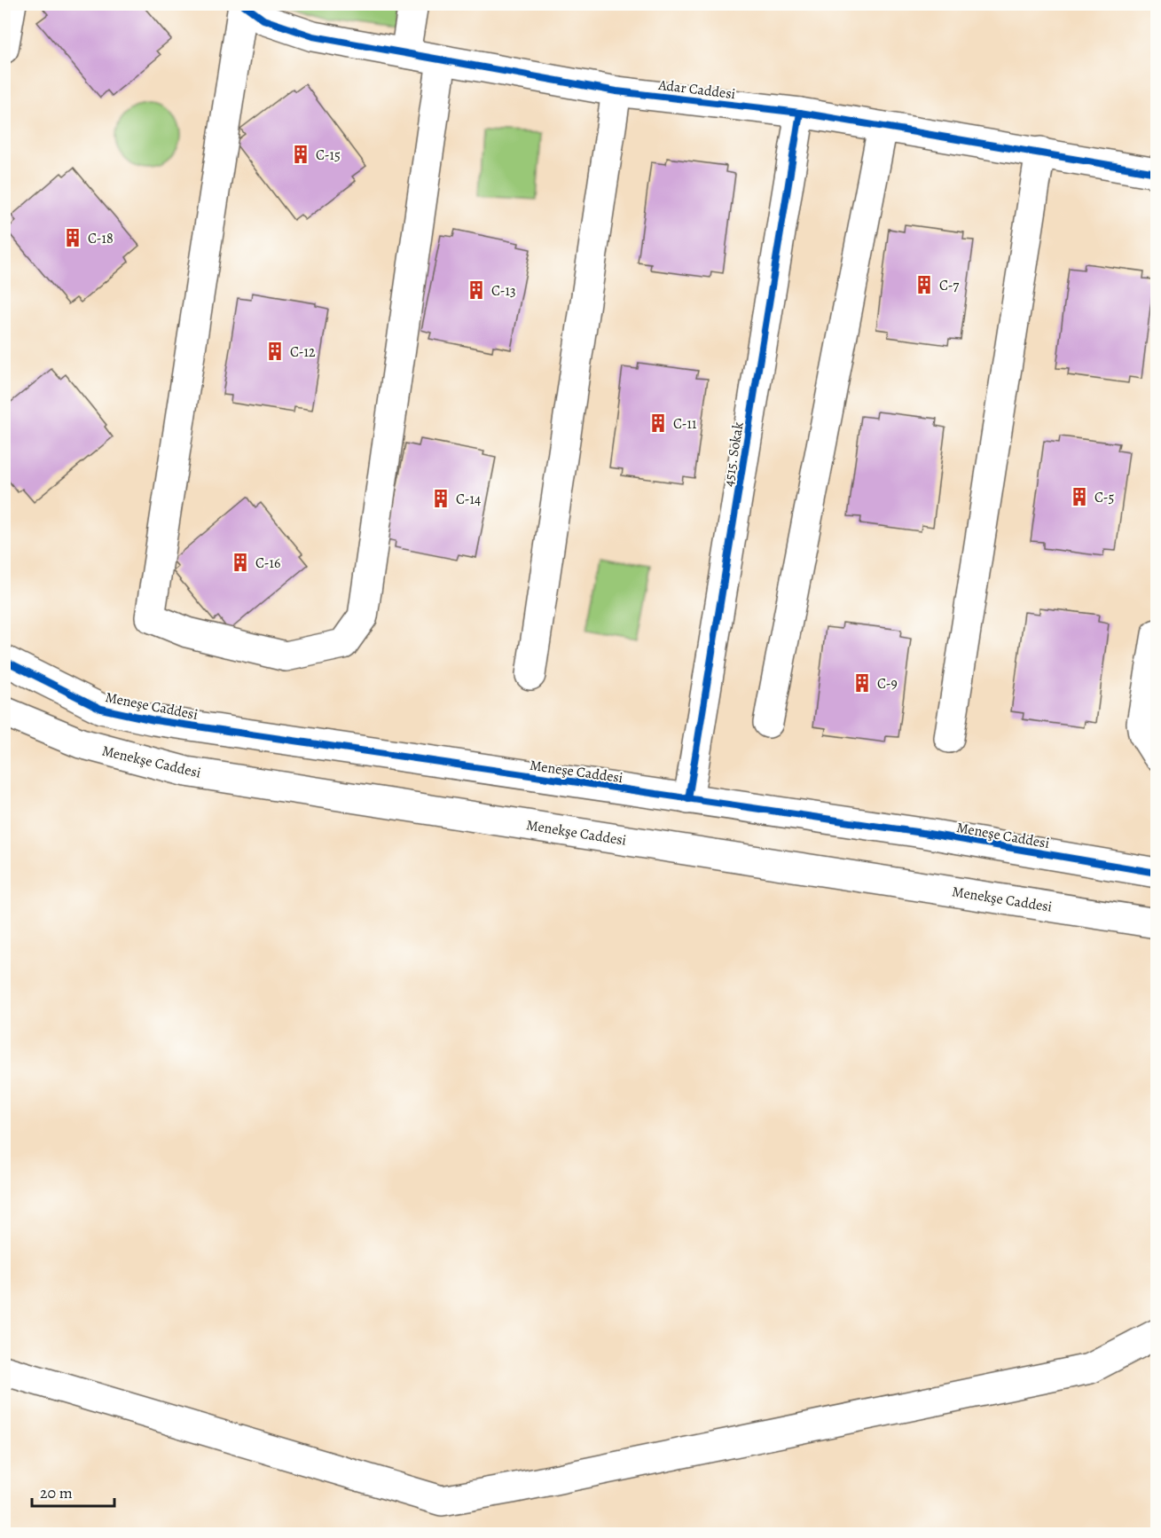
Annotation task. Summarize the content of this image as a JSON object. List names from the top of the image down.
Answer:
{
  "streets": {
    "street": [
      "Adar Caddesi",
      "4515. Sokak",
      "Meneşe Caddesi",
      "Menekşe Caddesi"
    ]
  },
  "crossings": [
    ["Adar Caddesi", "4515. Sokak"],
    ["4515. Sokak", "Meneşe Caddesi"]
  ],
  "places": {
    "building": [
      "C-15",
      "C-18",
      "C-7",
      "C-13",
      "C-12",
      "C-11",
      "C-5",
      "C-14",
      "C-16",
      "C-9"
    ]
  },
  "scale_bar": "20 m"
}
